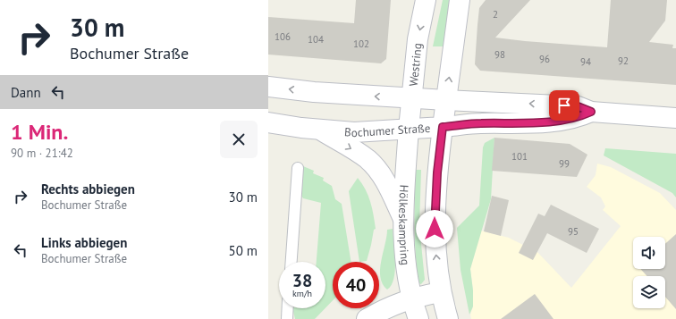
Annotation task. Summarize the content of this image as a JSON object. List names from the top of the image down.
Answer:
{
  "streets": {
    "street": ["Westring", "Bochumer Straße", "Hölkeskampring"]
  },
  "crossings": [
    ["Westring", "Bochumer Straße"],
    ["Westring", "Hölkeskampring"],
    ["Bochumer Straße", "Hölkeskampring"]
  ],
  "house_numbers": [
    "2",
    "106",
    "104",
    "102",
    "98",
    "96",
    "92",
    "94",
    "101",
    "99",
    "95"
  ],
  "page": {
    "turn": ["30 m", "Bochumer Straße"],
    "then": "Dann",
    "heading": ["1 Min.", "90 m · 21:42"],
    "list": [
      {
        "name": "Rechts abbiegen",
        "note": "Bochumer Straße",
        "value": "30 m"
      },
      {
        "name": "Links abbiegen",
        "note": "Bochumer Straße",
        "value": "50 m"
      }
    ],
    "speed": "38 km/h",
    "limit": "40"
  }
}
